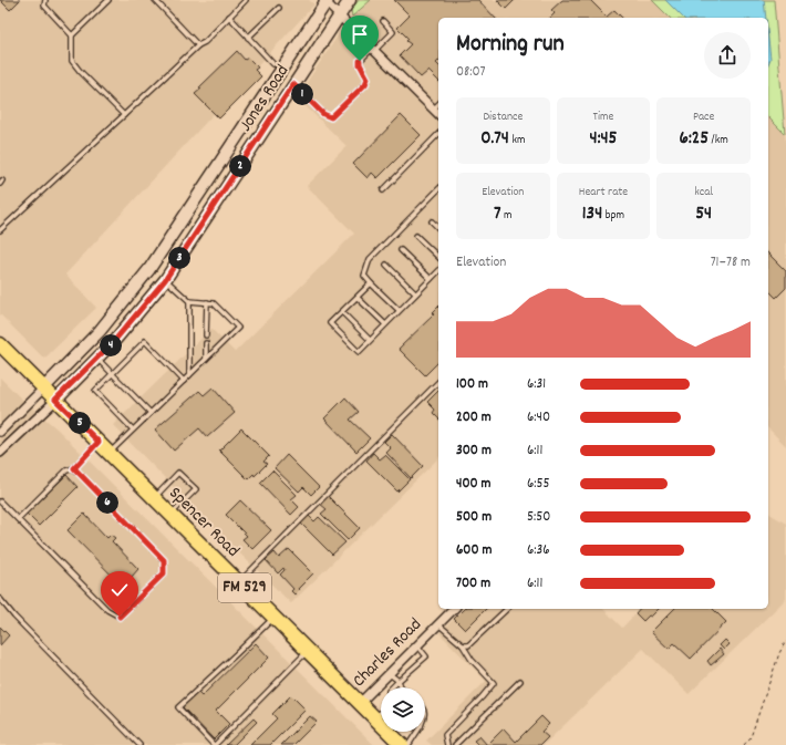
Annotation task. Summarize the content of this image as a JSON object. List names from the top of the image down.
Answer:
{
  "streets": {
    "main road": ["Jones Road", "Spencer Road", "FM 529"],
    "street": ["Charles Road"]
  },
  "crossings": [
    ["Jones Road", "Spencer Road"],
    ["Spencer Road", "Charles Road"]
  ],
  "page": {
    "heading": ["Morning run", "08:07"],
    "pins": [
      "1",
      "2",
      "3",
      "4",
      "5",
      "6"
    ],
    "stats": [
      ["Distance", "0.74 km"],
      ["Time", "4:45"],
      ["Pace", "6:25 /km"],
      ["Elevation", "7 m"],
      ["Heart rate", "134 bpm"],
      ["kcal", "54"]
    ],
    "chart": ["Elevation", "71–78 m"],
    "list": [
      {
        "name": "100 m",
        "note": "6:31"
      },
      {
        "name": "200 m",
        "note": "6:40"
      },
      {
        "name": "300 m",
        "note": "6:11"
      },
      {
        "name": "400 m",
        "note": "6:55"
      },
      {
        "name": "500 m",
        "note": "5:50"
      },
      {
        "name": "600 m",
        "note": "6:36"
      },
      {
        "name": "700 m",
        "note": "6:11"
      }
    ]
  }
}
